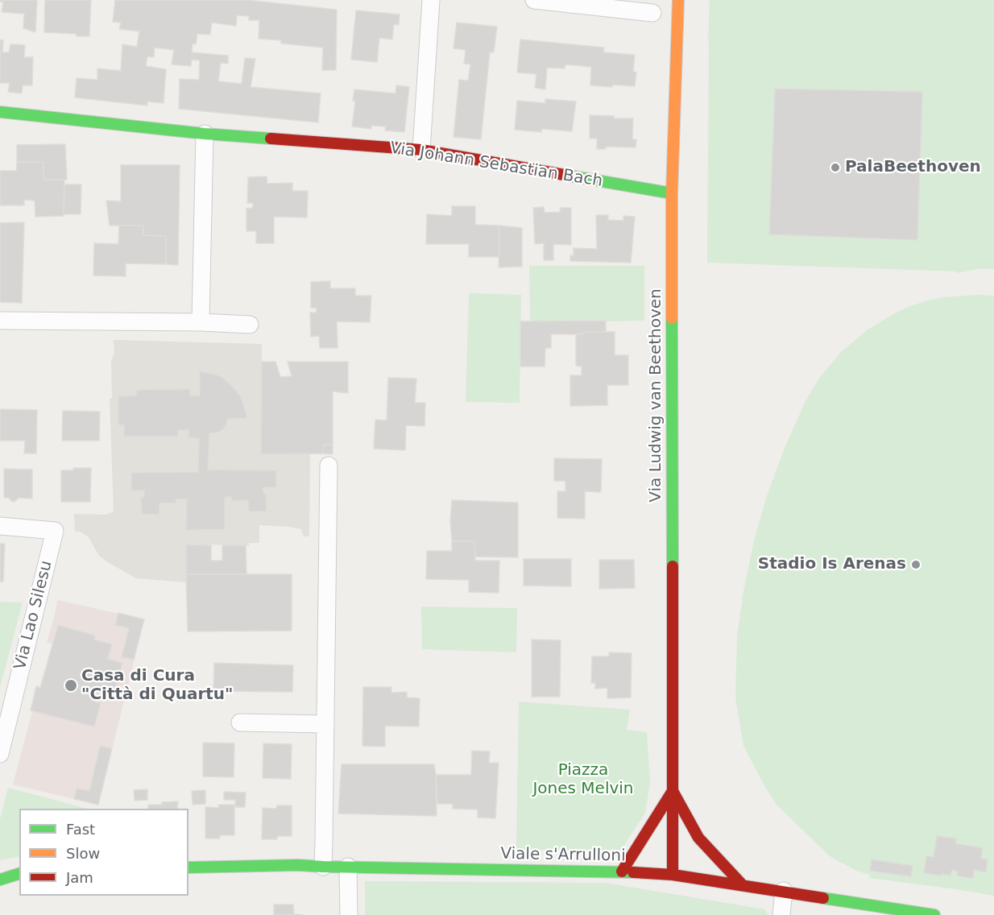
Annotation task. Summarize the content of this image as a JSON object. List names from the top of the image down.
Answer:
{
  "streets": {
    "street": [
      "Via Johann Sebastian Bach",
      "Via Ludwig van Beethoven",
      "Via Lao Silesu",
      "Viale s'Arrulloni"
    ]
  },
  "crossings": [
    ["Via Johann Sebastian Bach", "Via Ludwig van Beethoven"],
    ["Via Ludwig van Beethoven", "Viale s'Arrulloni"]
  ],
  "parks": ["Piazza Jones Melvin"],
  "places": ["PalaBeethoven", "Stadio Is Arenas", "Casa di Cura \"Città di Quartu\""],
  "legend": ["Fast", "Slow", "Jam"]
}
